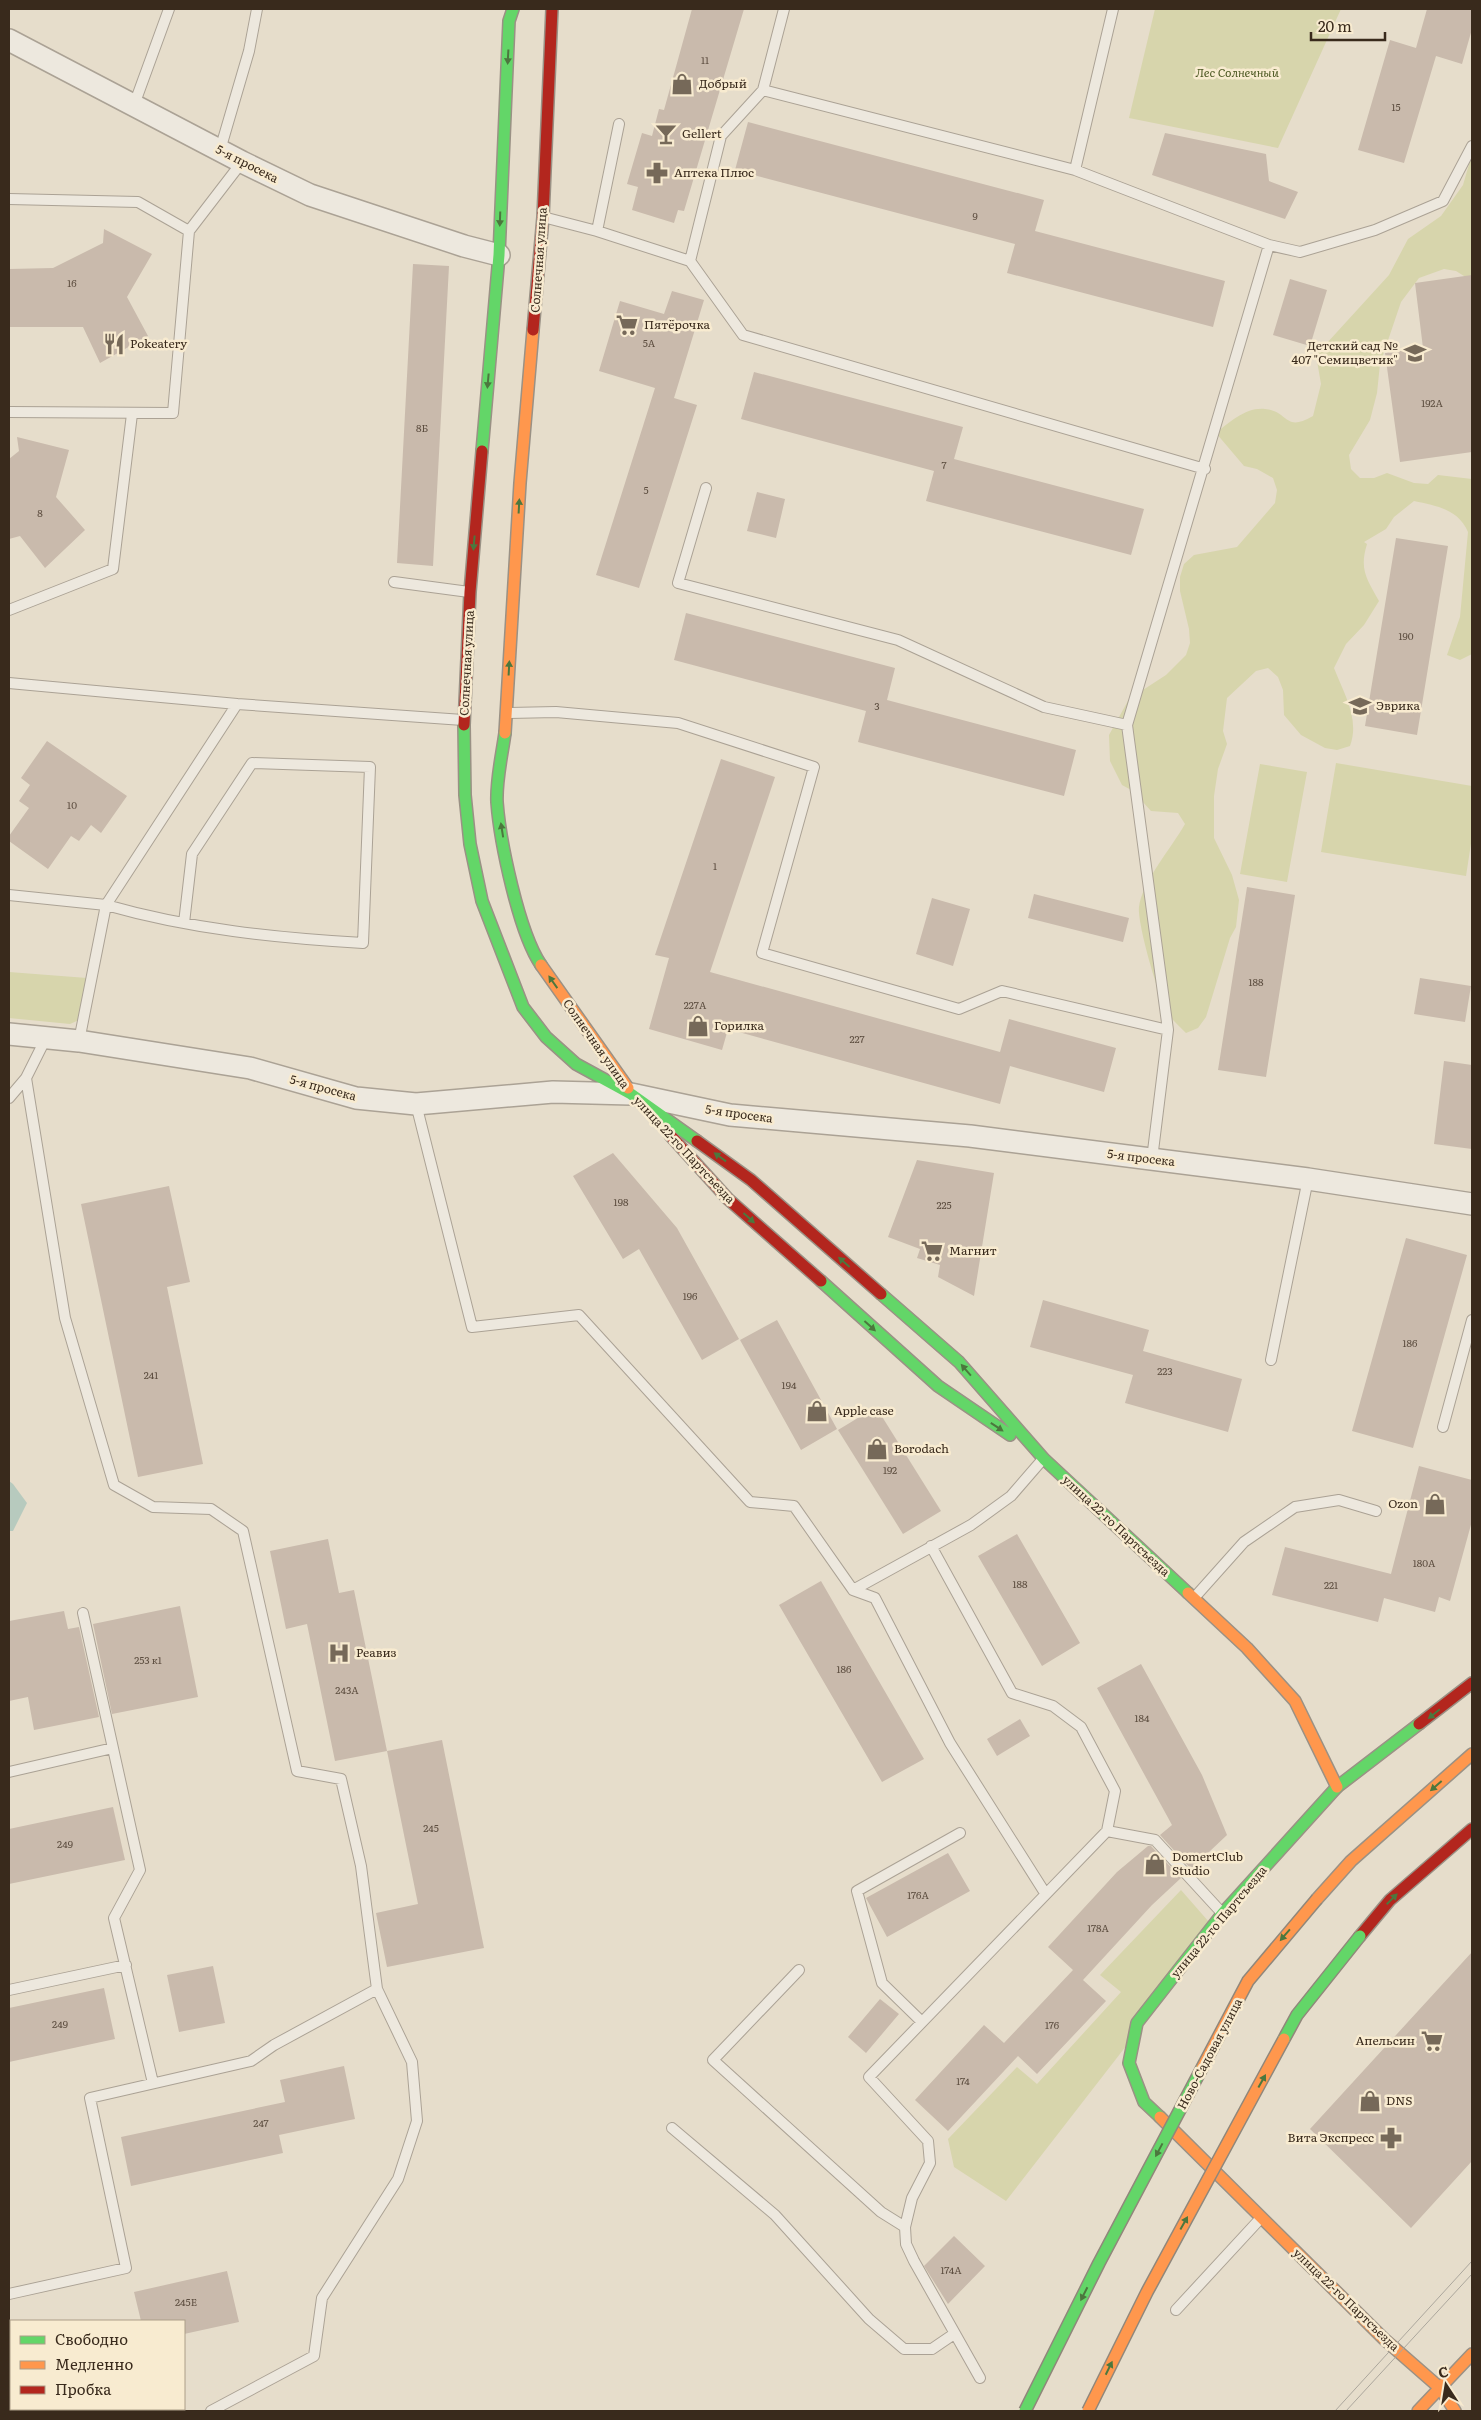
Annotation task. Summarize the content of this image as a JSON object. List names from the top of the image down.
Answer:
{
  "streets": {
    "main road": ["Солнечная улица", "улица 22-го Партсъезда", "Ново-Садовая улица"],
    "street": ["5-я просека"]
  },
  "crossings": [
    ["5-я просека", "Солнечная улица"],
    ["5-я просека", "улица 22-го Партсъезда"],
    ["Солнечная улица", "улица 22-го Партсъезда"]
  ],
  "parks": ["Лес Солнечный"],
  "places": {
    "shop": [
      "Добрый",
      "Горилка",
      "Apple case",
      "Borodach",
      "Ozon",
      "DomertClub Studio",
      "DNS"
    ],
    "bar": ["Gellert"],
    "pharmacy": ["Аптека Плюс", "Вита Экспресс"],
    "supermarket": ["Пятёрочка", "Магнит", "Апельсин"],
    "restaurant": ["Pokeatery"],
    "school or university": ["Детский сад № 407 \"Семицветик\"", "Эврика"],
    "hospital": ["Реавиз"]
  },
  "house_numbers": [
    "11",
    "15",
    "9",
    "16",
    "5А",
    "192А",
    "8Б",
    "7",
    "5",
    "8",
    "190",
    "3",
    "10",
    "1",
    "188",
    "227А",
    "227",
    "198",
    "225",
    "196",
    "186",
    "223",
    "241",
    "194",
    "192",
    "180А",
    "188",
    "221",
    "253 к1",
    "186",
    "243А",
    "184",
    "245",
    "249",
    "176А",
    "178А",
    "249",
    "176",
    "174",
    "247",
    "174А",
    "245Е"
  ],
  "legend": ["Свободно", "Медленно", "Пробка"],
  "scale_bar": "20 m",
  "north": "top"
}
